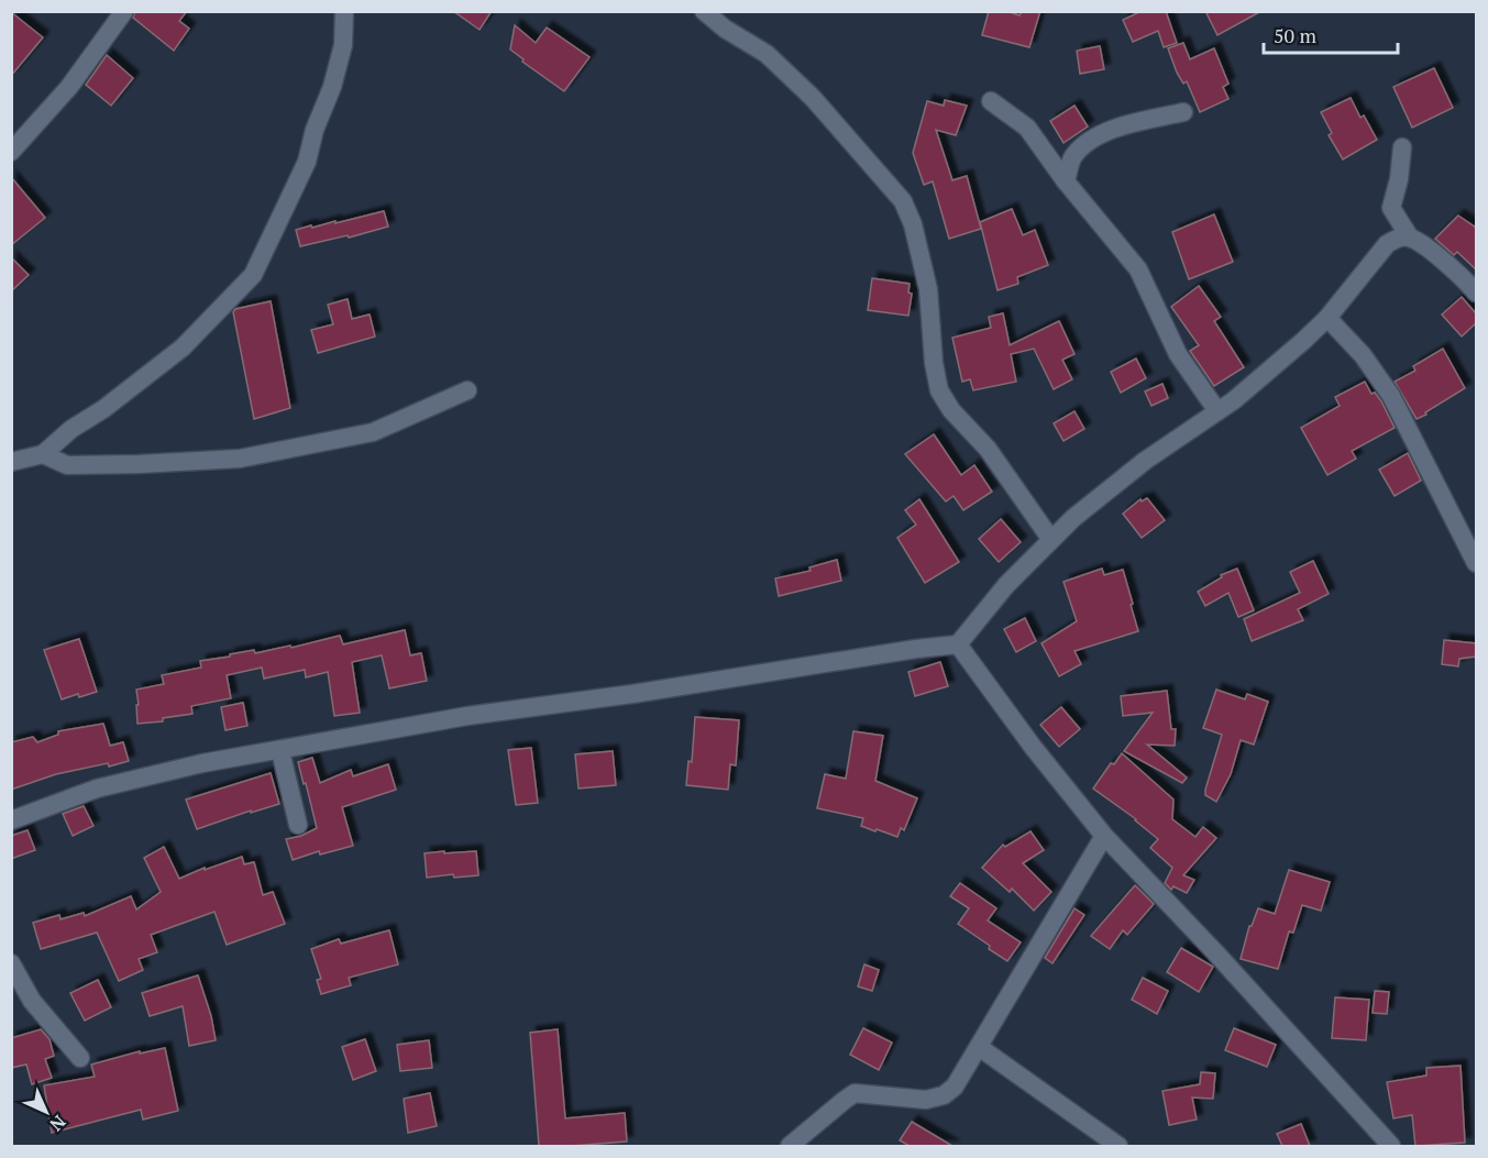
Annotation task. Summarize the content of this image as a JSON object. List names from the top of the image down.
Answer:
{
  "scale_bar": "50 m",
  "north": "bottom right"
}
